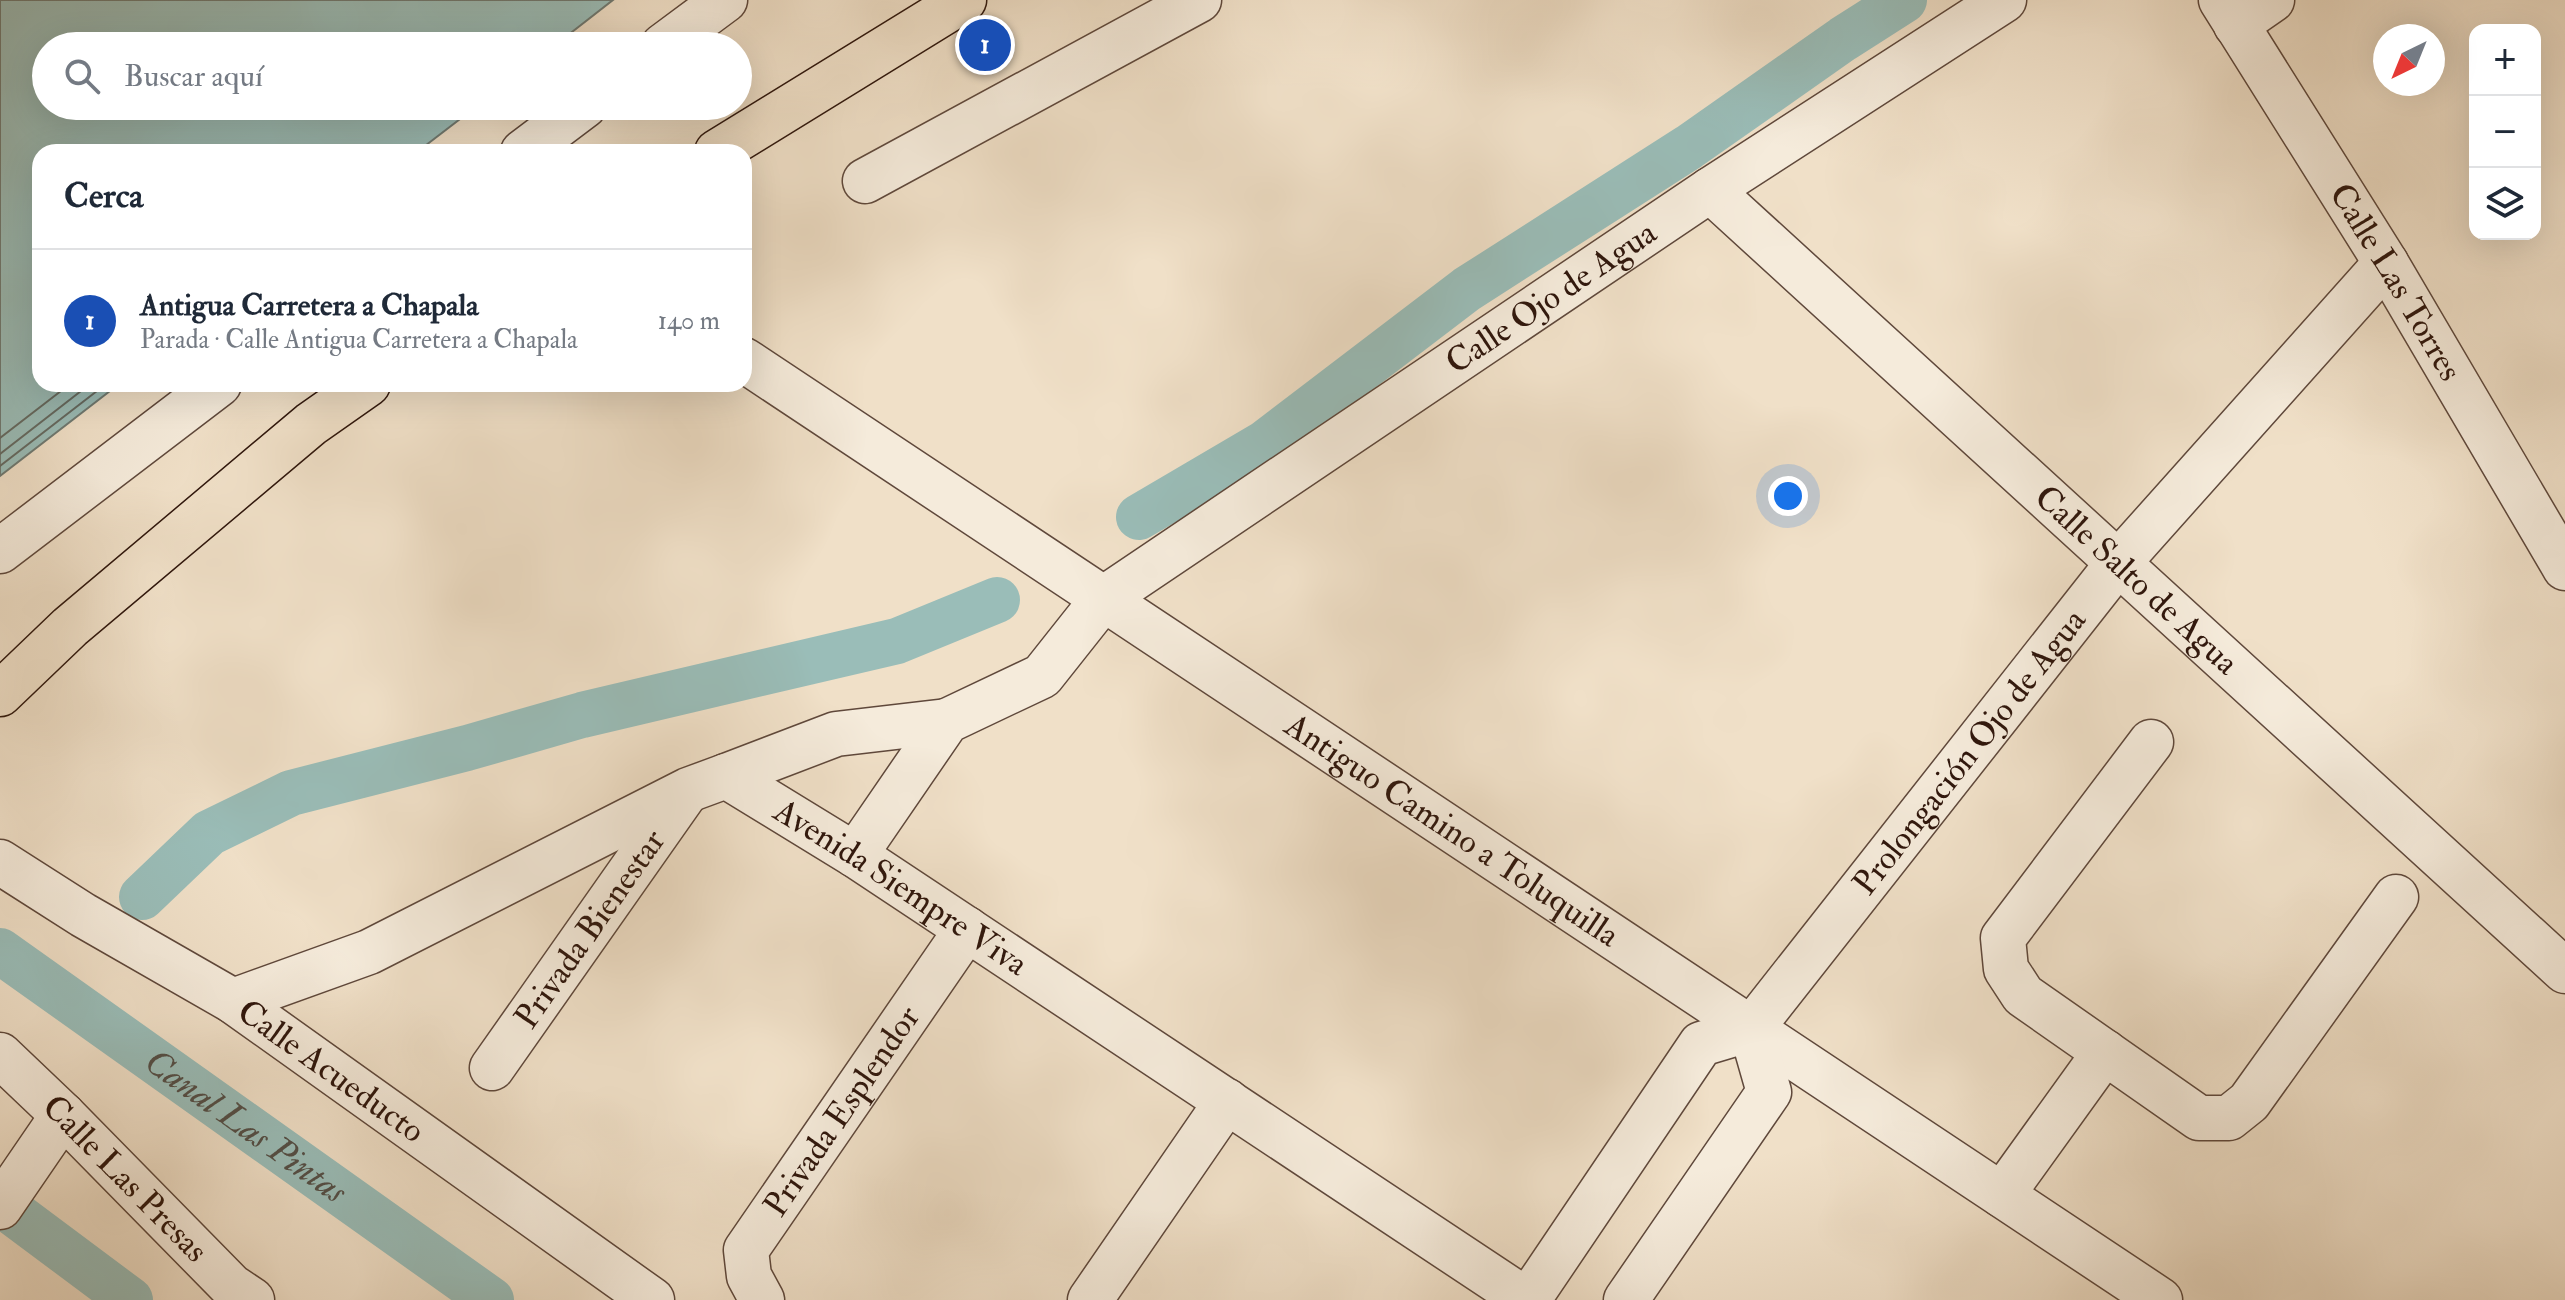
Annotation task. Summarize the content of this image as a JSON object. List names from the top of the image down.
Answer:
{
  "streets": {
    "street": [
      "Calle Las Torres",
      "Calle Ojo de Agua",
      "Calle Salto de Agua",
      "Prolongación Ojo de Agua",
      "Antiguo Camino a Toluquilla",
      "Avenida Siempre Viva",
      "Privada Bienestar",
      "Calle Acueducto",
      "Privada Esplendor",
      "Calle Las Presas"
    ]
  },
  "crossings": [
    ["Calle Las Torres", "Prolongación Ojo de Agua"],
    ["Calle Ojo de Agua", "Calle Salto de Agua"],
    ["Calle Ojo de Agua", "Antiguo Camino a Toluquilla"],
    ["Calle Salto de Agua", "Prolongación Ojo de Agua"],
    ["Prolongación Ojo de Agua", "Antiguo Camino a Toluquilla"],
    ["Avenida Siempre Viva", "Privada Bienestar"],
    ["Avenida Siempre Viva", "Privada Esplendor"]
  ],
  "water": ["Canal Las Pintas"],
  "north": "bottom left",
  "page": {
    "pins": "1",
    "map_buttons": ["+", "−"],
    "search": "Buscar aquí",
    "heading": "Cerca",
    "list": [
      {
        "mark": "1",
        "name": "Antigua Carretera a Chapala",
        "note": "Parada · Calle Antigua Carretera a Chapala",
        "value": "140 m"
      }
    ]
  }
}
